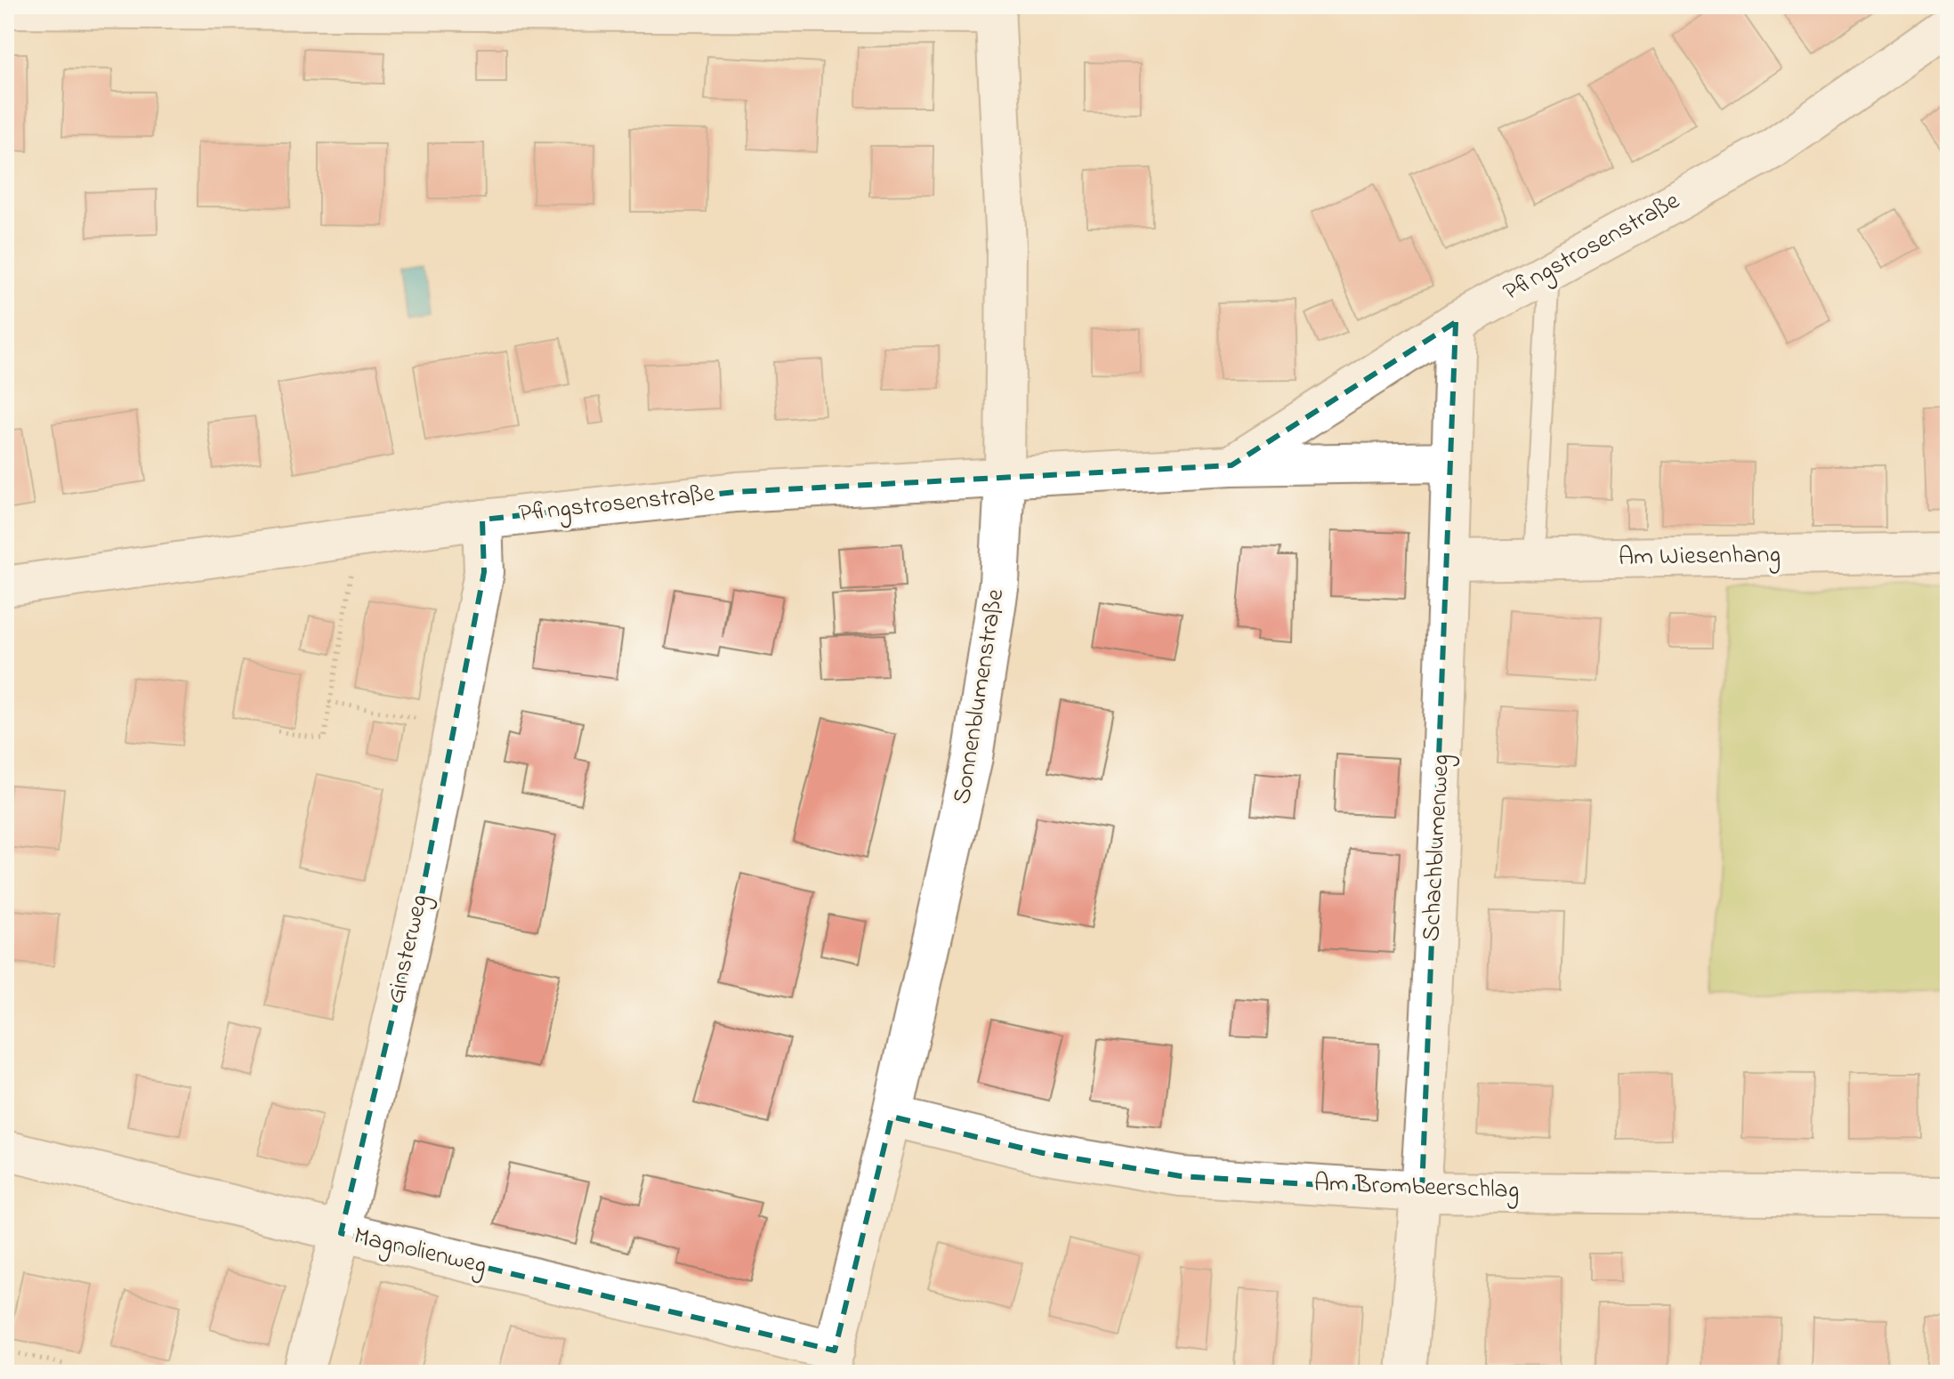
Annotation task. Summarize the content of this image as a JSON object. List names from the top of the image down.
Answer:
{
  "streets": {
    "street": [
      "Pfingstrosenstraße",
      "Am Wiesenhang",
      "Sonnenblumenstraße",
      "Schachblumenweg",
      "Ginsterweg",
      "Am Brombeerschlag",
      "Magnolienweg"
    ]
  },
  "crossings": [
    ["Pfingstrosenstraße", "Sonnenblumenstraße"],
    ["Pfingstrosenstraße", "Schachblumenweg"],
    ["Pfingstrosenstraße", "Ginsterweg"],
    ["Am Wiesenhang", "Schachblumenweg"],
    ["Sonnenblumenstraße", "Am Brombeerschlag"],
    ["Sonnenblumenstraße", "Magnolienweg"],
    ["Schachblumenweg", "Am Brombeerschlag"],
    ["Ginsterweg", "Magnolienweg"]
  ]
}
